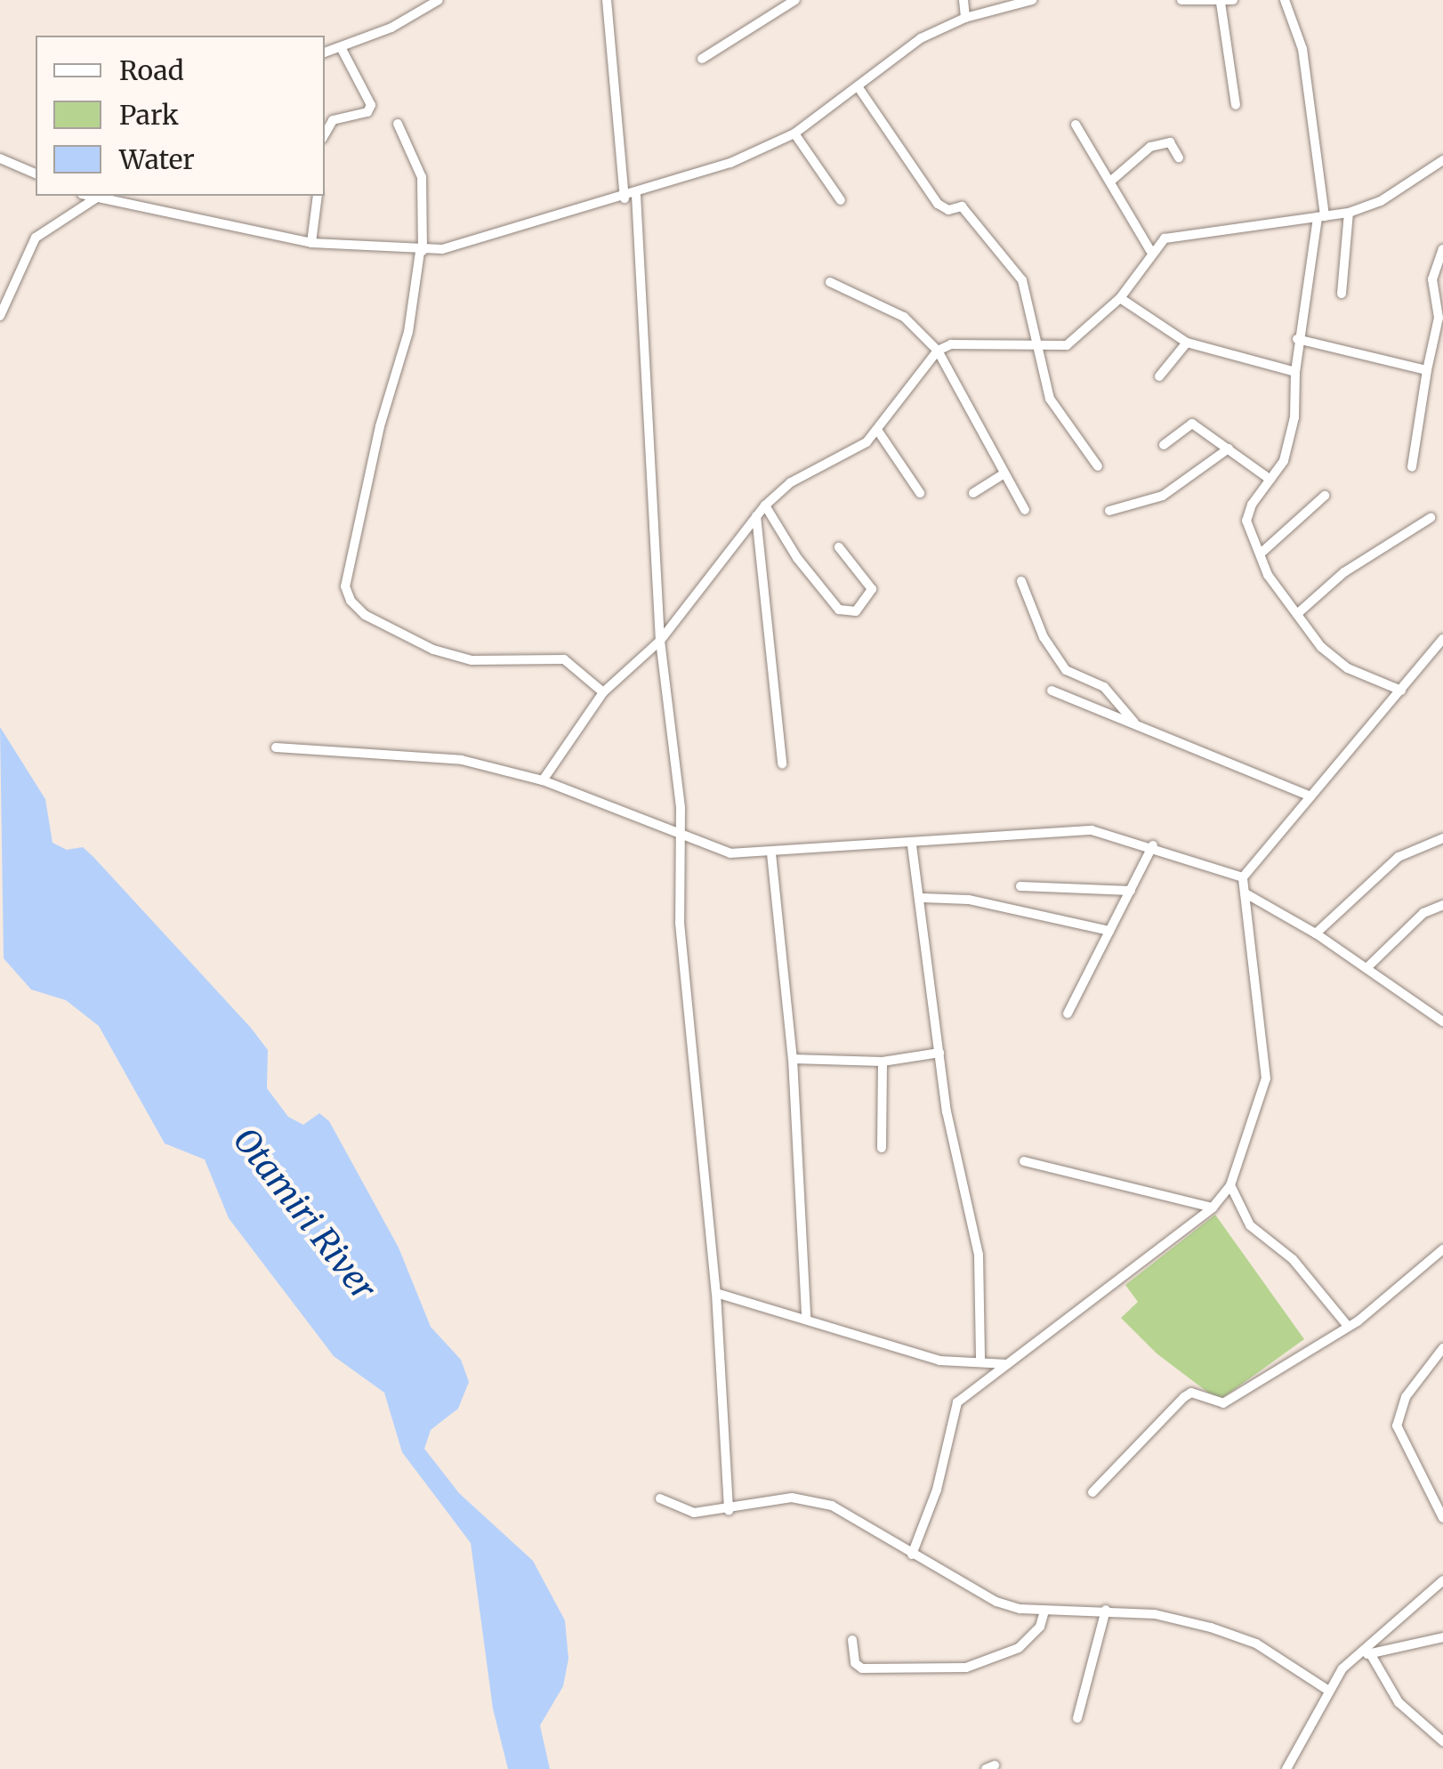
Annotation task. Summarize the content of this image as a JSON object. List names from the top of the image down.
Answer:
{
  "water": ["Otamiri River"],
  "legend": ["Road", "Park", "Water"]
}
